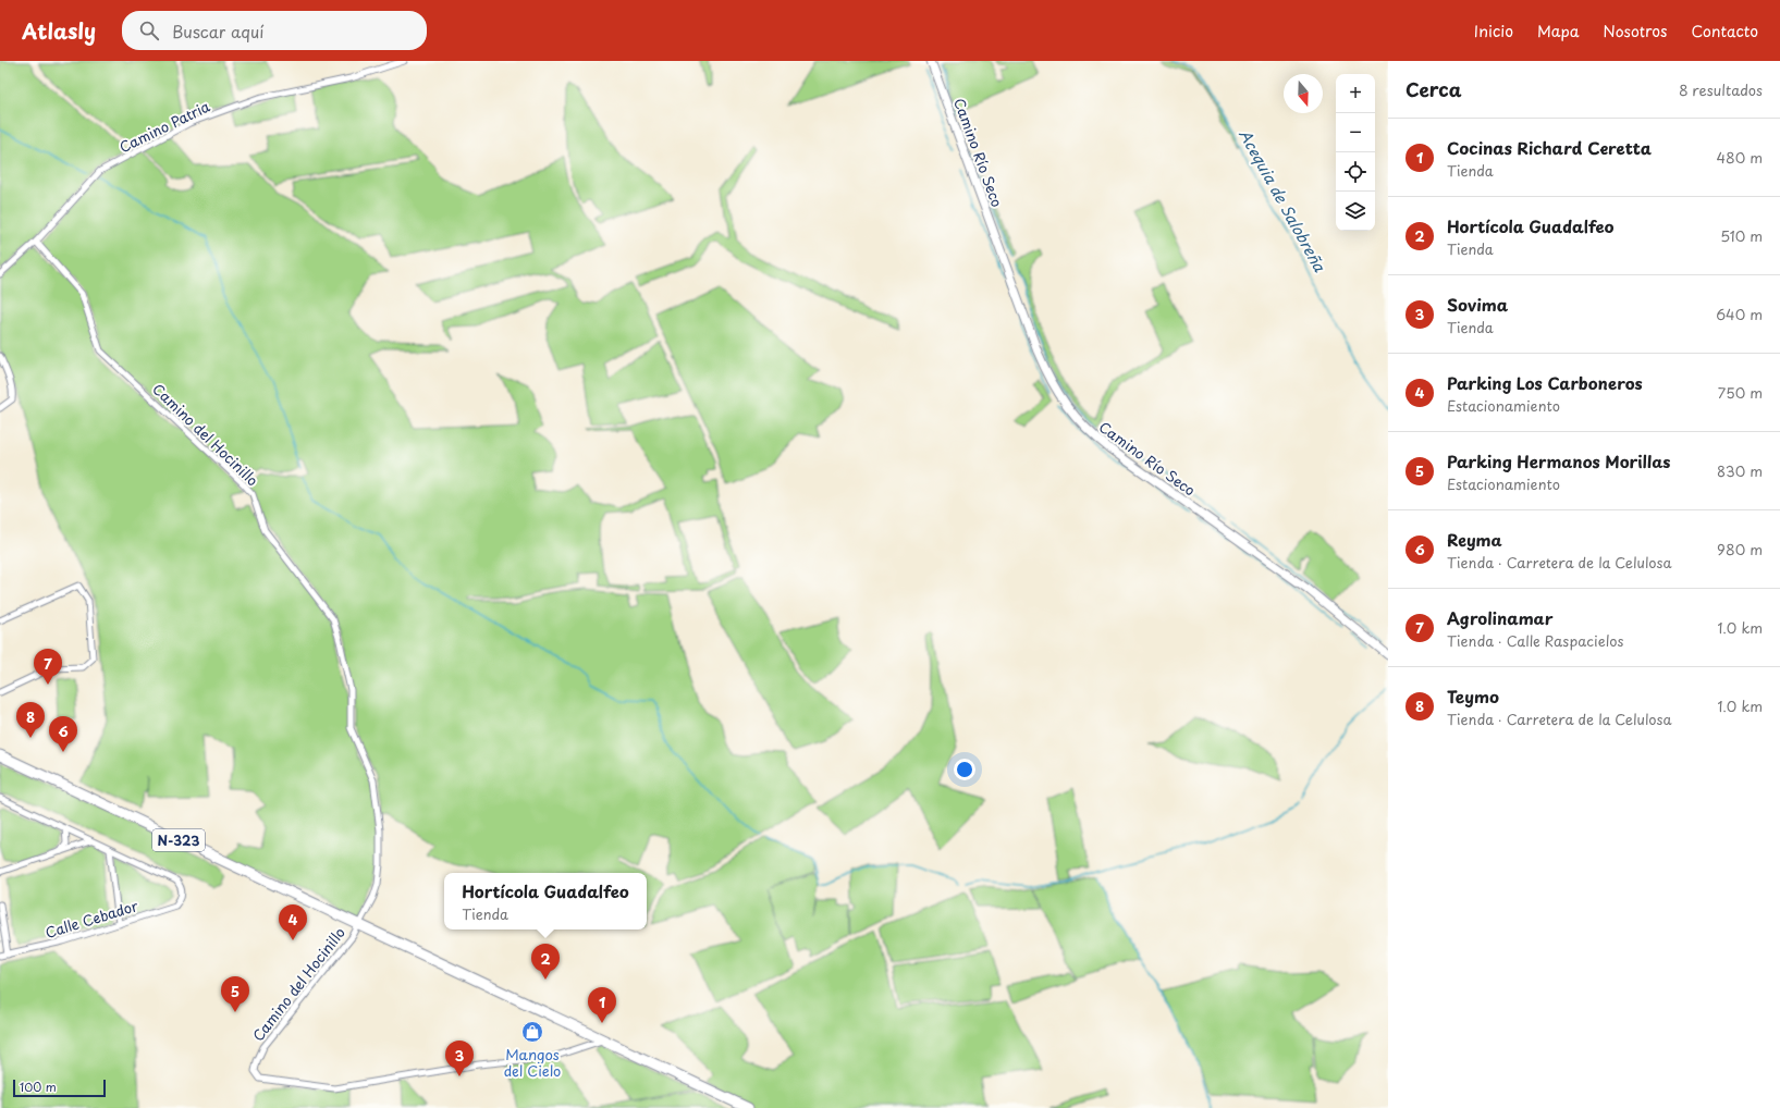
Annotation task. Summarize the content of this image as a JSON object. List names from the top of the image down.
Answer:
{
  "streets": {
    "highway": ["N-323"],
    "street": [
      "Camino Patria",
      "Camino Río Seco",
      "Camino del Hocinillo",
      "Calle Cebador"
    ]
  },
  "crossings": [
    ["Camino Patria", "Camino del Hocinillo"],
    ["Camino del Hocinillo", "N-323"]
  ],
  "water": ["Acequia de Salobreña"],
  "places": {
    "shop": ["Mangos del Cielo"]
  },
  "scale_bar": "100 m",
  "north": "bottom",
  "page": {
    "header": "Atlasly",
    "search": "Buscar aquí",
    "nav": [
      "Inicio",
      "Mapa",
      "Nosotros",
      "Contacto"
    ],
    "heading": ["Cerca", "8 resultados"],
    "map_buttons": ["+", "−"],
    "list": [
      {
        "mark": "1",
        "name": "Cocinas Richard Ceretta",
        "note": "Tienda",
        "value": "480 m"
      },
      {
        "mark": "2",
        "name": "Hortícola Guadalfeo",
        "note": "Tienda",
        "value": "510 m"
      },
      {
        "mark": "3",
        "name": "Sovima",
        "note": "Tienda",
        "value": "640 m"
      },
      {
        "mark": "4",
        "name": "Parking Los Carboneros",
        "note": "Estacionamiento",
        "value": "750 m"
      },
      {
        "mark": "5",
        "name": "Parking Hermanos Morillas",
        "note": "Estacionamiento",
        "value": "830 m"
      },
      {
        "mark": "6",
        "name": "Reyma",
        "note": "Tienda · Carretera de la Celulosa",
        "value": "980 m"
      },
      {
        "mark": "7",
        "name": "Agrolinamar",
        "note": "Tienda · Calle Raspacielos",
        "value": "1.0 km"
      },
      {
        "mark": "8",
        "name": "Teymo",
        "note": "Tienda · Carretera de la Celulosa",
        "value": "1.0 km"
      }
    ],
    "pins": [
      "7",
      "8",
      "6",
      "4",
      "2",
      "5",
      "1",
      "3"
    ],
    "popup": ["Hortícola Guadalfeo", "Tienda"],
    "scale": "100 m"
  }
}
